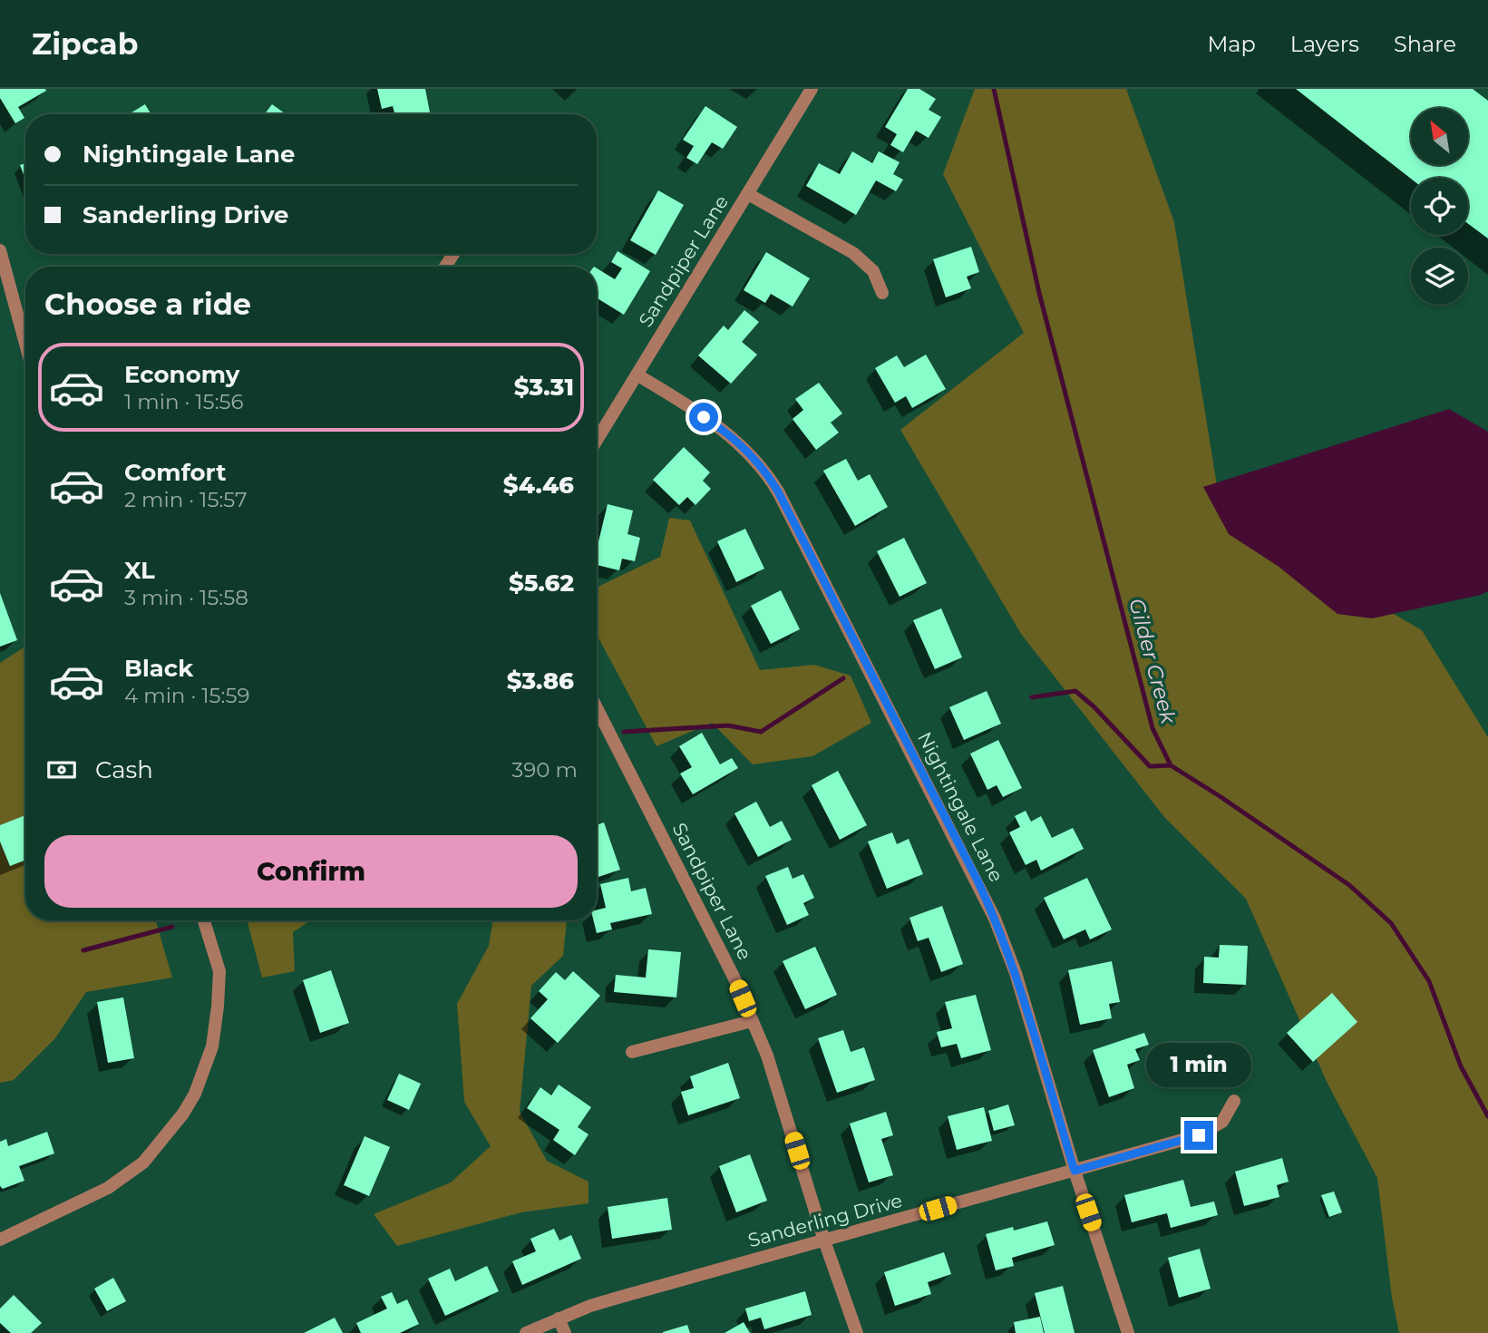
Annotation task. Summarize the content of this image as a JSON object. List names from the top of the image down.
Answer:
{
  "streets": {
    "street": ["Sandpiper Lane", "Nightingale Lane", "Sanderling Drive"]
  },
  "crossings": [
    ["Sandpiper Lane", "Nightingale Lane"],
    ["Sandpiper Lane", "Sanderling Drive"],
    ["Nightingale Lane", "Sanderling Drive"]
  ],
  "water": ["Gilder Creek"],
  "north": "top left",
  "page": {
    "header": "Zipcab",
    "nav": ["Map", "Layers", "Share"],
    "banner": ["Nightingale Lane", "Sanderling Drive"],
    "heading": "Choose a ride",
    "list": [
      {
        "name": "Economy",
        "note": "1 min · 15:56",
        "value": "$3.31"
      },
      {
        "name": "Comfort",
        "note": "2 min · 15:57",
        "value": "$4.46"
      },
      {
        "name": "XL",
        "note": "3 min · 15:58",
        "value": "$5.62"
      },
      {
        "name": "Black",
        "note": "4 min · 15:59",
        "value": "$3.86"
      }
    ],
    "pay": ["Cash", "390 m"],
    "buttons": "Confirm",
    "bubble": "1 min"
  }
}
